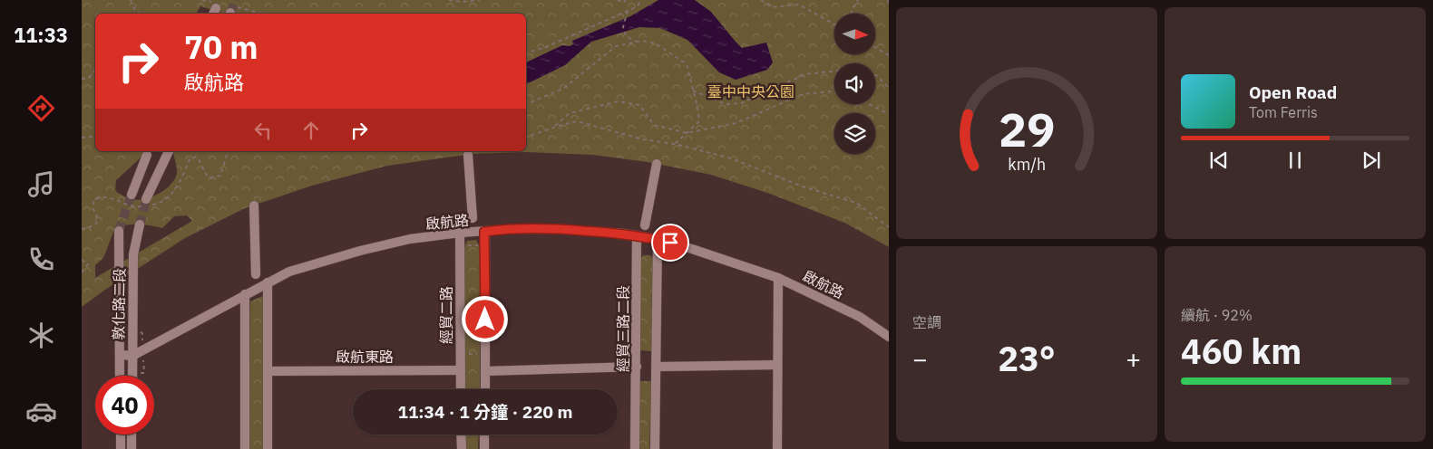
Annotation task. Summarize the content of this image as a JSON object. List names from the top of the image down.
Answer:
{
  "streets": {
    "street": [
      "啟航路",
      "敦化路二段",
      "經貿二路",
      "經貿三路二段",
      "啟航東路"
    ]
  },
  "crossings": [
    ["啟航路", "敦化路二段"],
    ["啟航路", "經貿二路"],
    ["啟航路", "經貿三路二段"],
    ["經貿二路", "啟航東路"]
  ],
  "parks": ["臺中中央公園"],
  "north": "right",
  "page": {
    "tabs": "11:33",
    "turn": ["70 m", "啟航路"],
    "song": ["Open Road", "Tom Ferris"],
    "tile": [
      "空調",
      ["續航 · 92%", "460 km"]
    ],
    "heat": ["−", "23°", "+"],
    "limit": "40",
    "trip": "11:34 · 1 分鐘 · 220 m",
    "gauge": ["29", "km/h"]
  }
}
